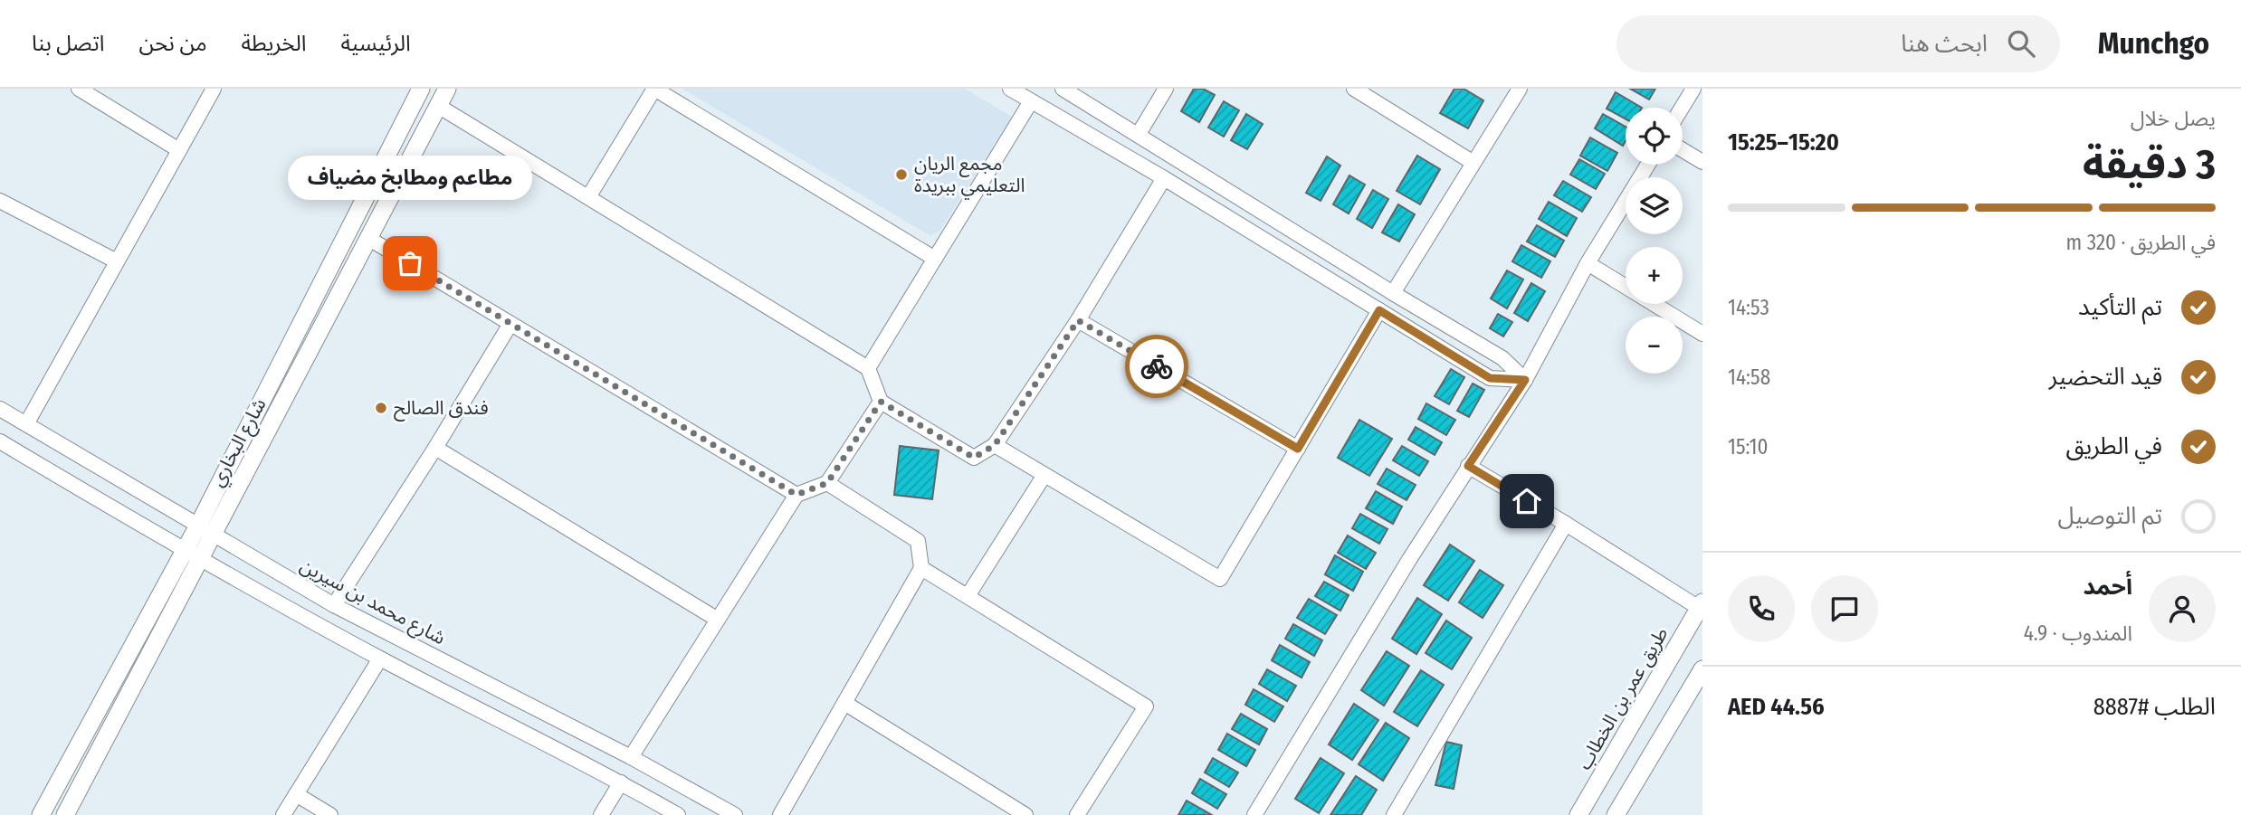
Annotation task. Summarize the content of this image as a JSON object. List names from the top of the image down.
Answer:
{
  "streets": {
    "main road": ["شارع البخاري", "طريق عمر بن الخطاب"],
    "street": ["شارع محمد بن سيرين"]
  },
  "crossings": [
    ["شارع البخاري", "شارع محمد بن سيرين"]
  ],
  "places": ["مجمع الريان التعليمي ببريدة", "مطاعم ومطابخ مضياف", "فندق الصالح"],
  "page": {
    "header": "Munchgo",
    "search": "ابحث هنا",
    "nav": [
      "الرئيسية",
      "الخريطة",
      "من نحن",
      "اتصل بنا"
    ],
    "heading": ["3 دقيقة", "يصل خلال", "15:20–15:25"],
    "panel": [
      "أحمد",
      "المندوب · 4.9",
      "الطلب #8887",
      "AED 44.56"
    ],
    "map_buttons": ["+", "−"],
    "bubble": "مطاعم ومطابخ مضياف",
    "bar": "في الطريق · 320 m",
    "list": [
      ["تم التأكيد", "14:53"],
      ["قيد التحضير", "14:58"],
      ["في الطريق", "15:10"],
      "تم التوصيل"
    ]
  }
}
